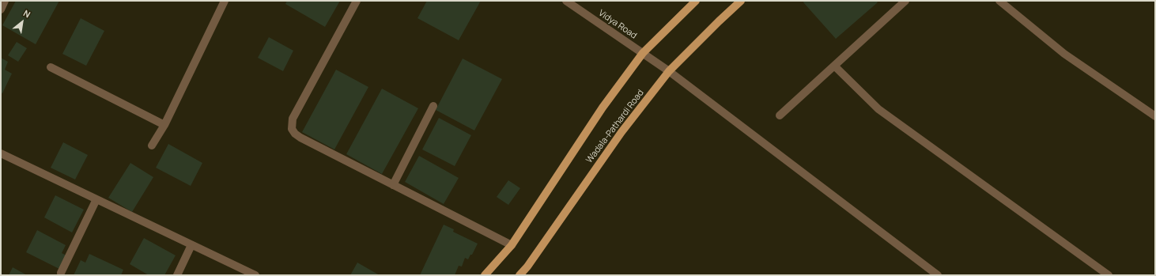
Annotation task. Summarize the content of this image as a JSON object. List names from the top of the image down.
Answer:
{
  "streets": {
    "main road": ["Wadala-Pathardi Road"],
    "street": ["Vidya Road"]
  },
  "crossings": [
    ["Vidya Road", "Wadala-Pathardi Road"]
  ],
  "north": "top right"
}
